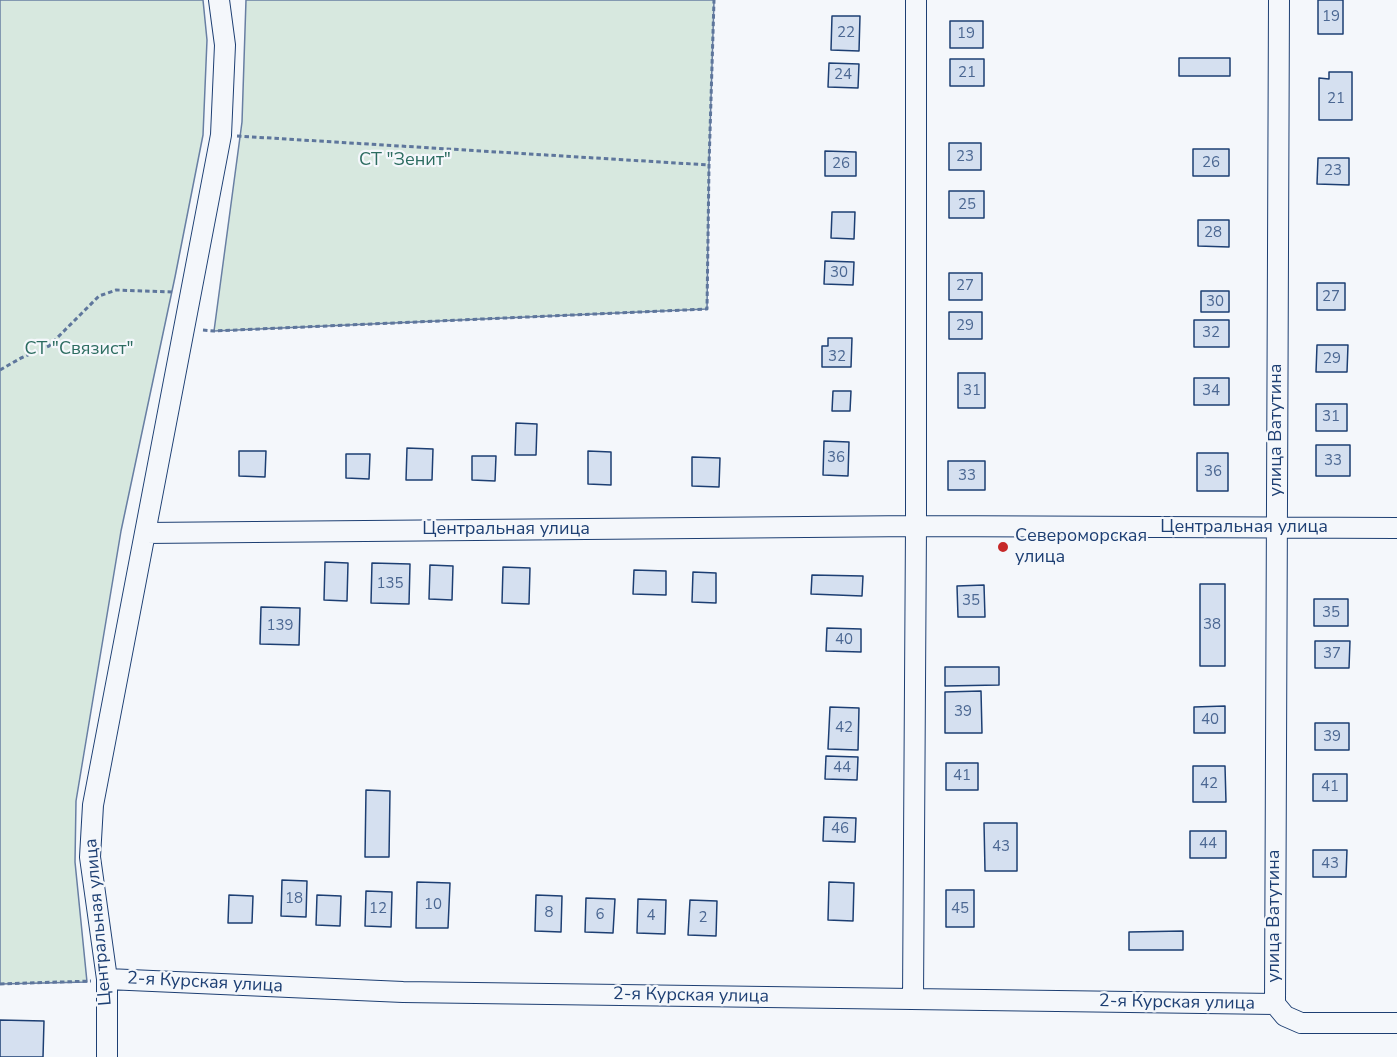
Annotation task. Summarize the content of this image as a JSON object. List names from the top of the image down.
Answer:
{
  "streets": {
    "street": ["улица Ватутина", "Центральная улица", "2-я Курская улица"]
  },
  "crossings": [
    ["улица Ватутина", "Центральная улица"],
    ["улица Ватутина", "2-я Курская улица"],
    ["Центральная улица", "2-я Курская улица"]
  ],
  "parks": ["СТ \"Зенит\"", "СТ \"Связист\""],
  "places": ["Североморская улица"],
  "house_numbers": [
    "19",
    "22",
    "19",
    "21",
    "24",
    "21",
    "23",
    "26",
    "26",
    "23",
    "25",
    "28",
    "30",
    "27",
    "27",
    "30",
    "29",
    "32",
    "32",
    "29",
    "31",
    "34",
    "31",
    "36",
    "33",
    "36",
    "33",
    "135",
    "35",
    "35",
    "38",
    "139",
    "40",
    "37",
    "39",
    "40",
    "42",
    "39",
    "44",
    "41",
    "42",
    "41",
    "46",
    "44",
    "43",
    "43",
    "18",
    "10",
    "12",
    "45",
    "8",
    "6",
    "4",
    "2"
  ]
}
